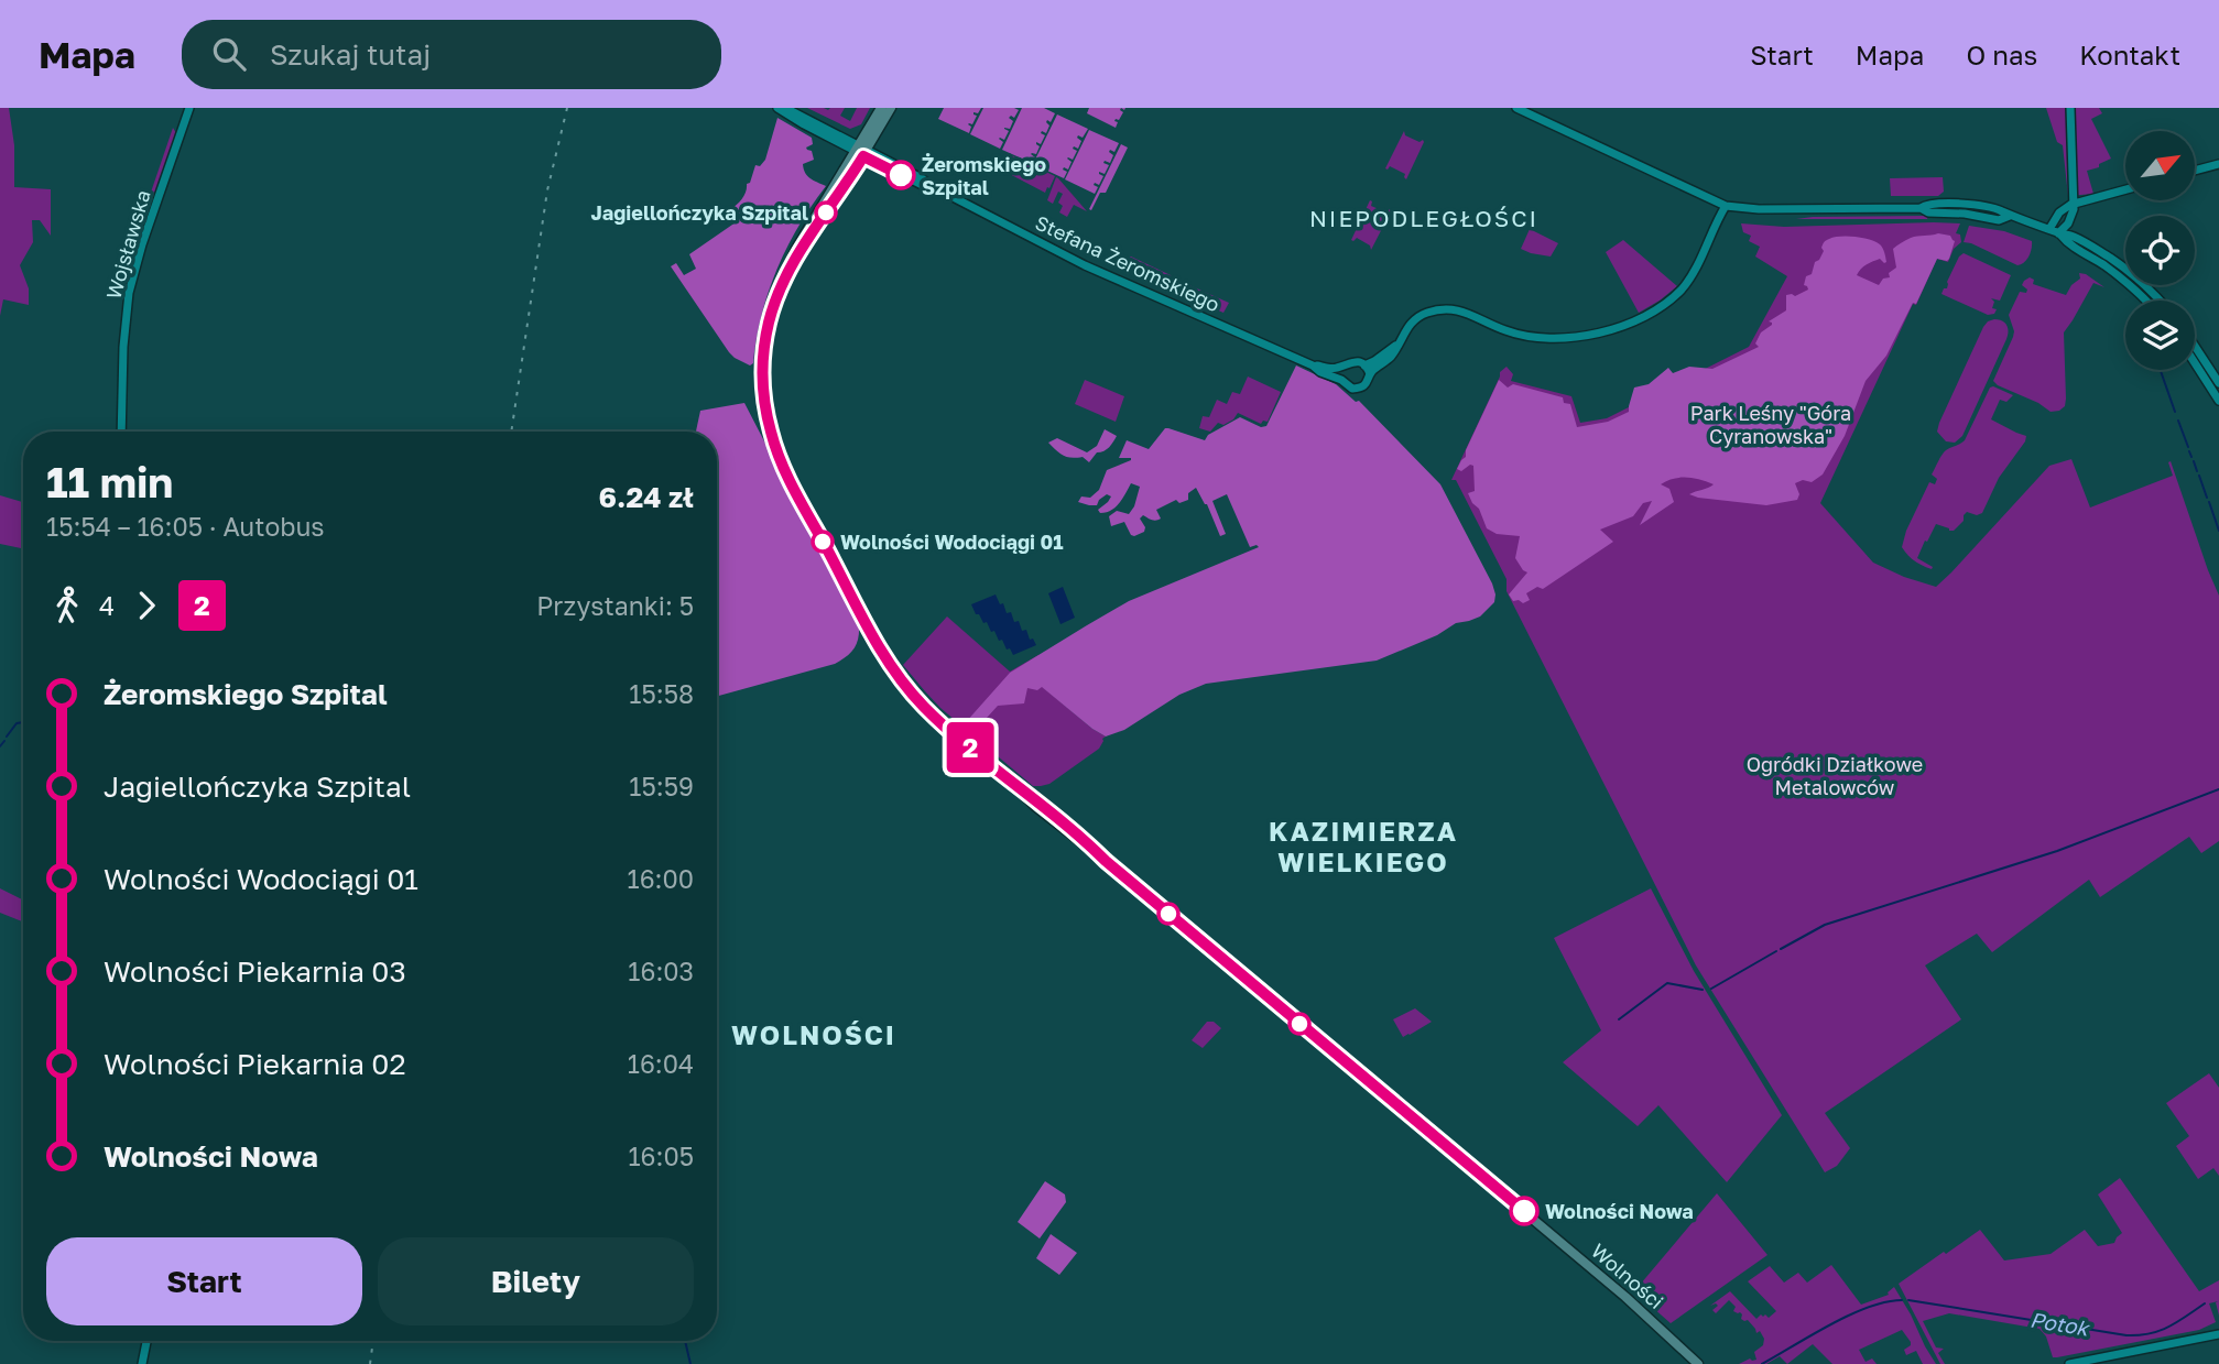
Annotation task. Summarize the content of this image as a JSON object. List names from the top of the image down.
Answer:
{
  "streets": {
    "main road": ["Wolności"],
    "street": ["Wojsławska", "Stefana Żeromskiego"]
  },
  "crossings": [
    ["Stefana Żeromskiego", "Wolności"]
  ],
  "districts": ["NIEPODLEGŁOŚCI", "KAZIMIERZA WIELKIEGO", "WOLNOŚCI"],
  "water": ["Potok"],
  "parks": ["Park Leśny \"Góra Cyranowska\"", "Ogródki Działkowe Metalowców"],
  "places": [
    "Żeromskiego Szpital",
    "Jagiellończyka Szpital",
    "Wolności Wodociągi 01",
    "Wolności Nowa"
  ],
  "lines": ["bus line 2"],
  "north": "top right",
  "page": {
    "header": "Mapa",
    "search": "Szukaj tutaj",
    "nav": [
      "Start",
      "Mapa",
      "O nas",
      "Kontakt"
    ],
    "on_map": "2",
    "heading": ["11 min", "15:54 – 16:05 · Autobus", "6.24 zł"],
    "legs": ["4", "2", "Przystanki: 5"],
    "list": [
      {
        "name": "Żeromskiego Szpital",
        "value": "15:58"
      },
      {
        "name": "Jagiellończyka Szpital",
        "value": "15:59"
      },
      {
        "name": "Wolności Wodociągi 01",
        "value": "16:00"
      },
      {
        "name": "Wolności Piekarnia 03",
        "value": "16:03"
      },
      {
        "name": "Wolności Piekarnia 02",
        "value": "16:04"
      },
      {
        "name": "Wolności Nowa",
        "value": "16:05"
      }
    ],
    "buttons": ["Start", "Bilety"]
  }
}
